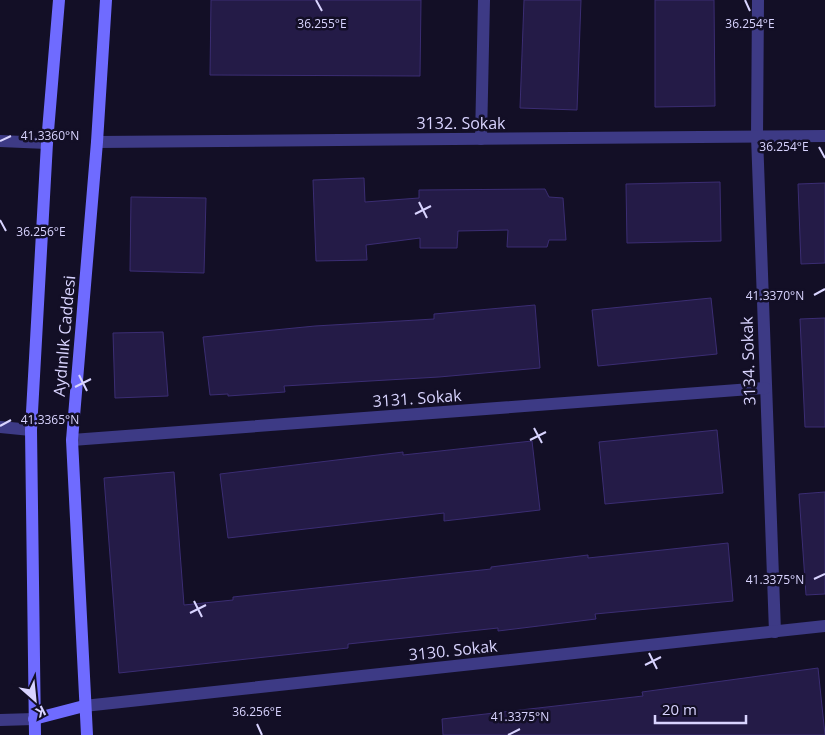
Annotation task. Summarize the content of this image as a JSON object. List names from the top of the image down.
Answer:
{
  "streets": {
    "main road": ["Aydınlık Caddesi"],
    "street": [
      "3132. Sokak",
      "3134. Sokak",
      "3131. Sokak",
      "3130. Sokak"
    ]
  },
  "crossings": [
    ["3132. Sokak", "Aydınlık Caddesi"],
    ["3132. Sokak", "3134. Sokak"],
    ["Aydınlık Caddesi", "3131. Sokak"],
    ["Aydınlık Caddesi", "3130. Sokak"],
    ["3134. Sokak", "3131. Sokak"],
    ["3134. Sokak", "3130. Sokak"]
  ],
  "scale_bar": "20 m",
  "north": "bottom right",
  "coordinates": [
    "36.255°E",
    "36.254°E",
    "41.3360°N",
    "36.256°E",
    "41.3370°N",
    "41.3365°N",
    "41.3375°N"
  ]
}
